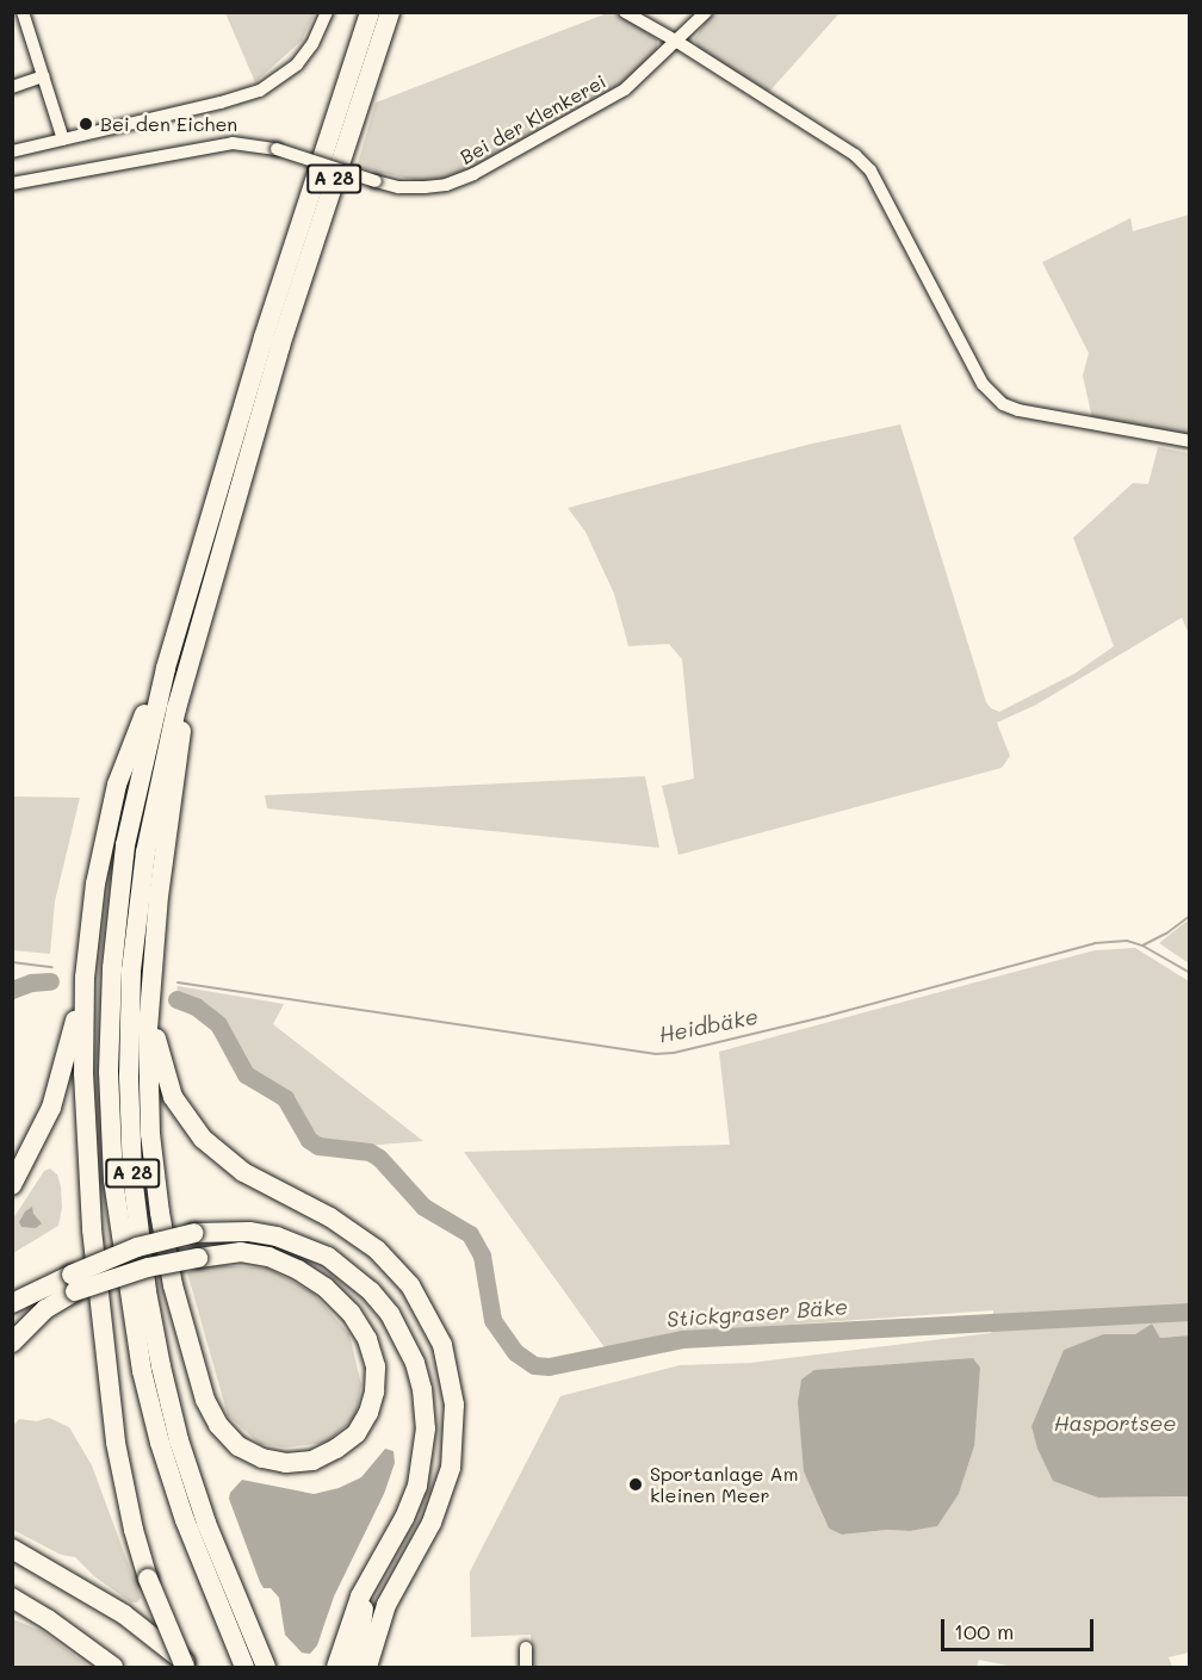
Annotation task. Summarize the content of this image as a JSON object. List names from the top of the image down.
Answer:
{
  "streets": {
    "highway": ["A 28"],
    "street": ["Bei der Klenkerei"]
  },
  "water": ["Heidbäke", "Stickgraser Bäke", "Hasportsee"],
  "places": ["Bei den Eichen", "Sportanlage Am kleinen Meer"],
  "scale_bar": "100 m"
}
